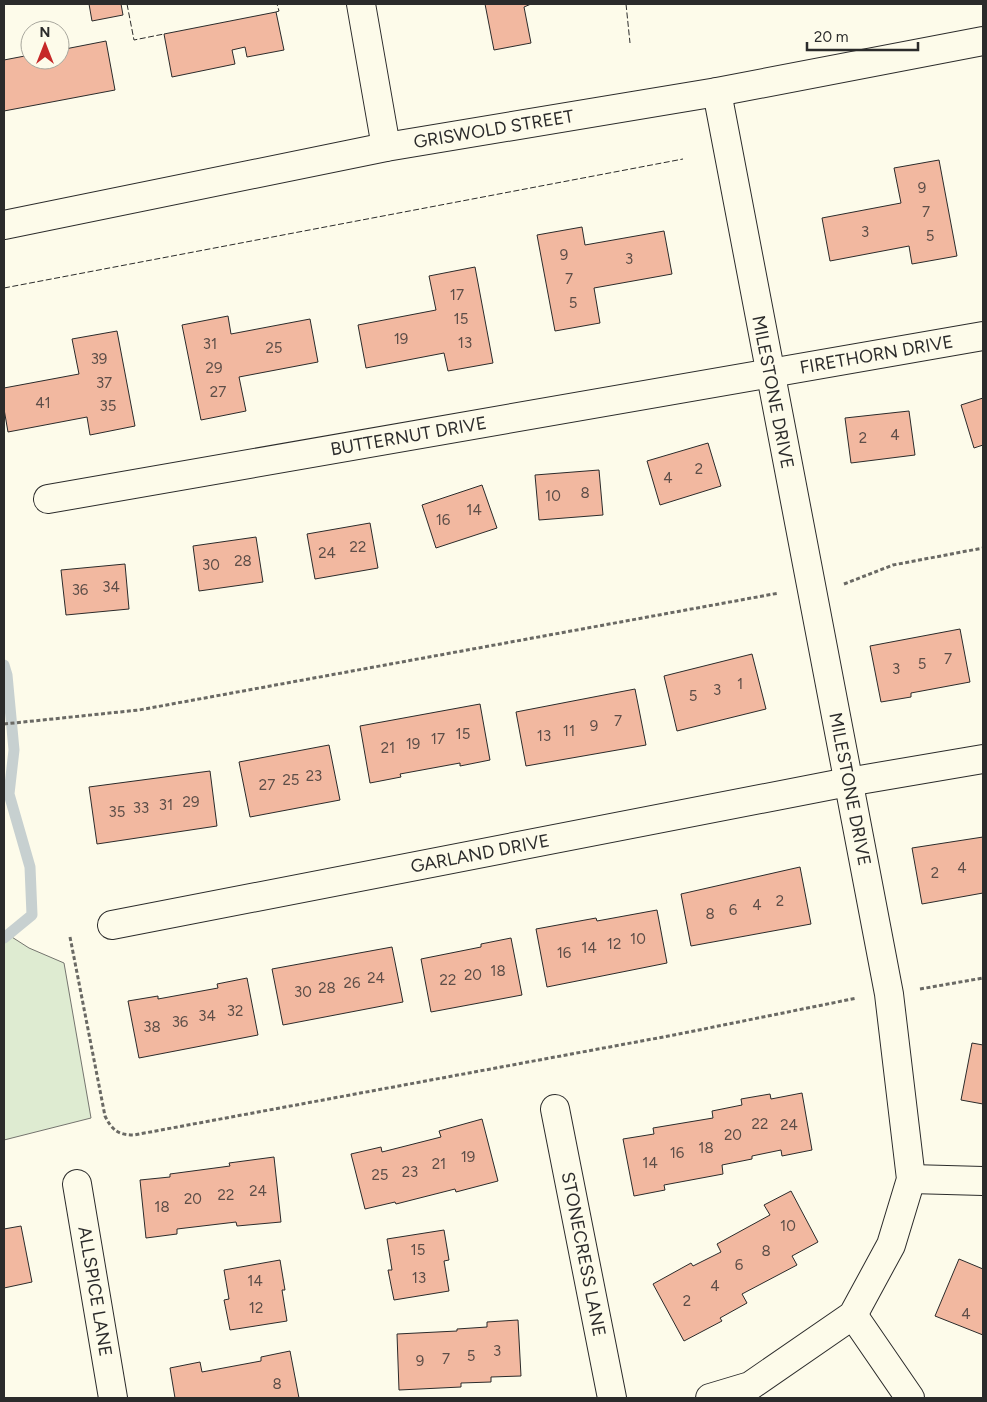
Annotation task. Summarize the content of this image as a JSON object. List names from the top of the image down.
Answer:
{
  "streets": {
    "street": [
      "GRISWOLD STREET",
      "FIRETHORN DRIVE",
      "MILESTONE DRIVE",
      "BUTTERNUT DRIVE",
      "GARLAND DRIVE",
      "STONECRESS LANE",
      "ALLSPICE LANE"
    ]
  },
  "crossings": [
    ["GRISWOLD STREET", "MILESTONE DRIVE"],
    ["FIRETHORN DRIVE", "MILESTONE DRIVE"],
    ["FIRETHORN DRIVE", "BUTTERNUT DRIVE"],
    ["MILESTONE DRIVE", "BUTTERNUT DRIVE"],
    ["MILESTONE DRIVE", "GARLAND DRIVE"]
  ],
  "house_numbers": [
    "9",
    "7",
    "3",
    "5",
    "9",
    "3",
    "7",
    "17",
    "5",
    "15",
    "19",
    "13",
    "31",
    "25",
    "39",
    "29",
    "37",
    "27",
    "41",
    "35",
    "4",
    "2",
    "2",
    "4",
    "8",
    "10",
    "14",
    "16",
    "22",
    "24",
    "28",
    "30",
    "34",
    "36",
    "7",
    "5",
    "3",
    "1",
    "3",
    "5",
    "7",
    "9",
    "11",
    "15",
    "13",
    "17",
    "19",
    "21",
    "23",
    "25",
    "27",
    "29",
    "31",
    "33",
    "35",
    "4",
    "2",
    "2",
    "4",
    "6",
    "8",
    "10",
    "12",
    "14",
    "16",
    "18",
    "20",
    "24",
    "22",
    "26",
    "28",
    "30",
    "32",
    "34",
    "36",
    "38",
    "22",
    "24",
    "20",
    "18",
    "16",
    "19",
    "14",
    "21",
    "23",
    "25",
    "24",
    "22",
    "20",
    "18",
    "10",
    "15",
    "8",
    "6",
    "13",
    "14",
    "4",
    "2",
    "12",
    "4",
    "3",
    "5",
    "7",
    "9",
    "8"
  ],
  "scale_bar": "20 m",
  "north": "top"
}
